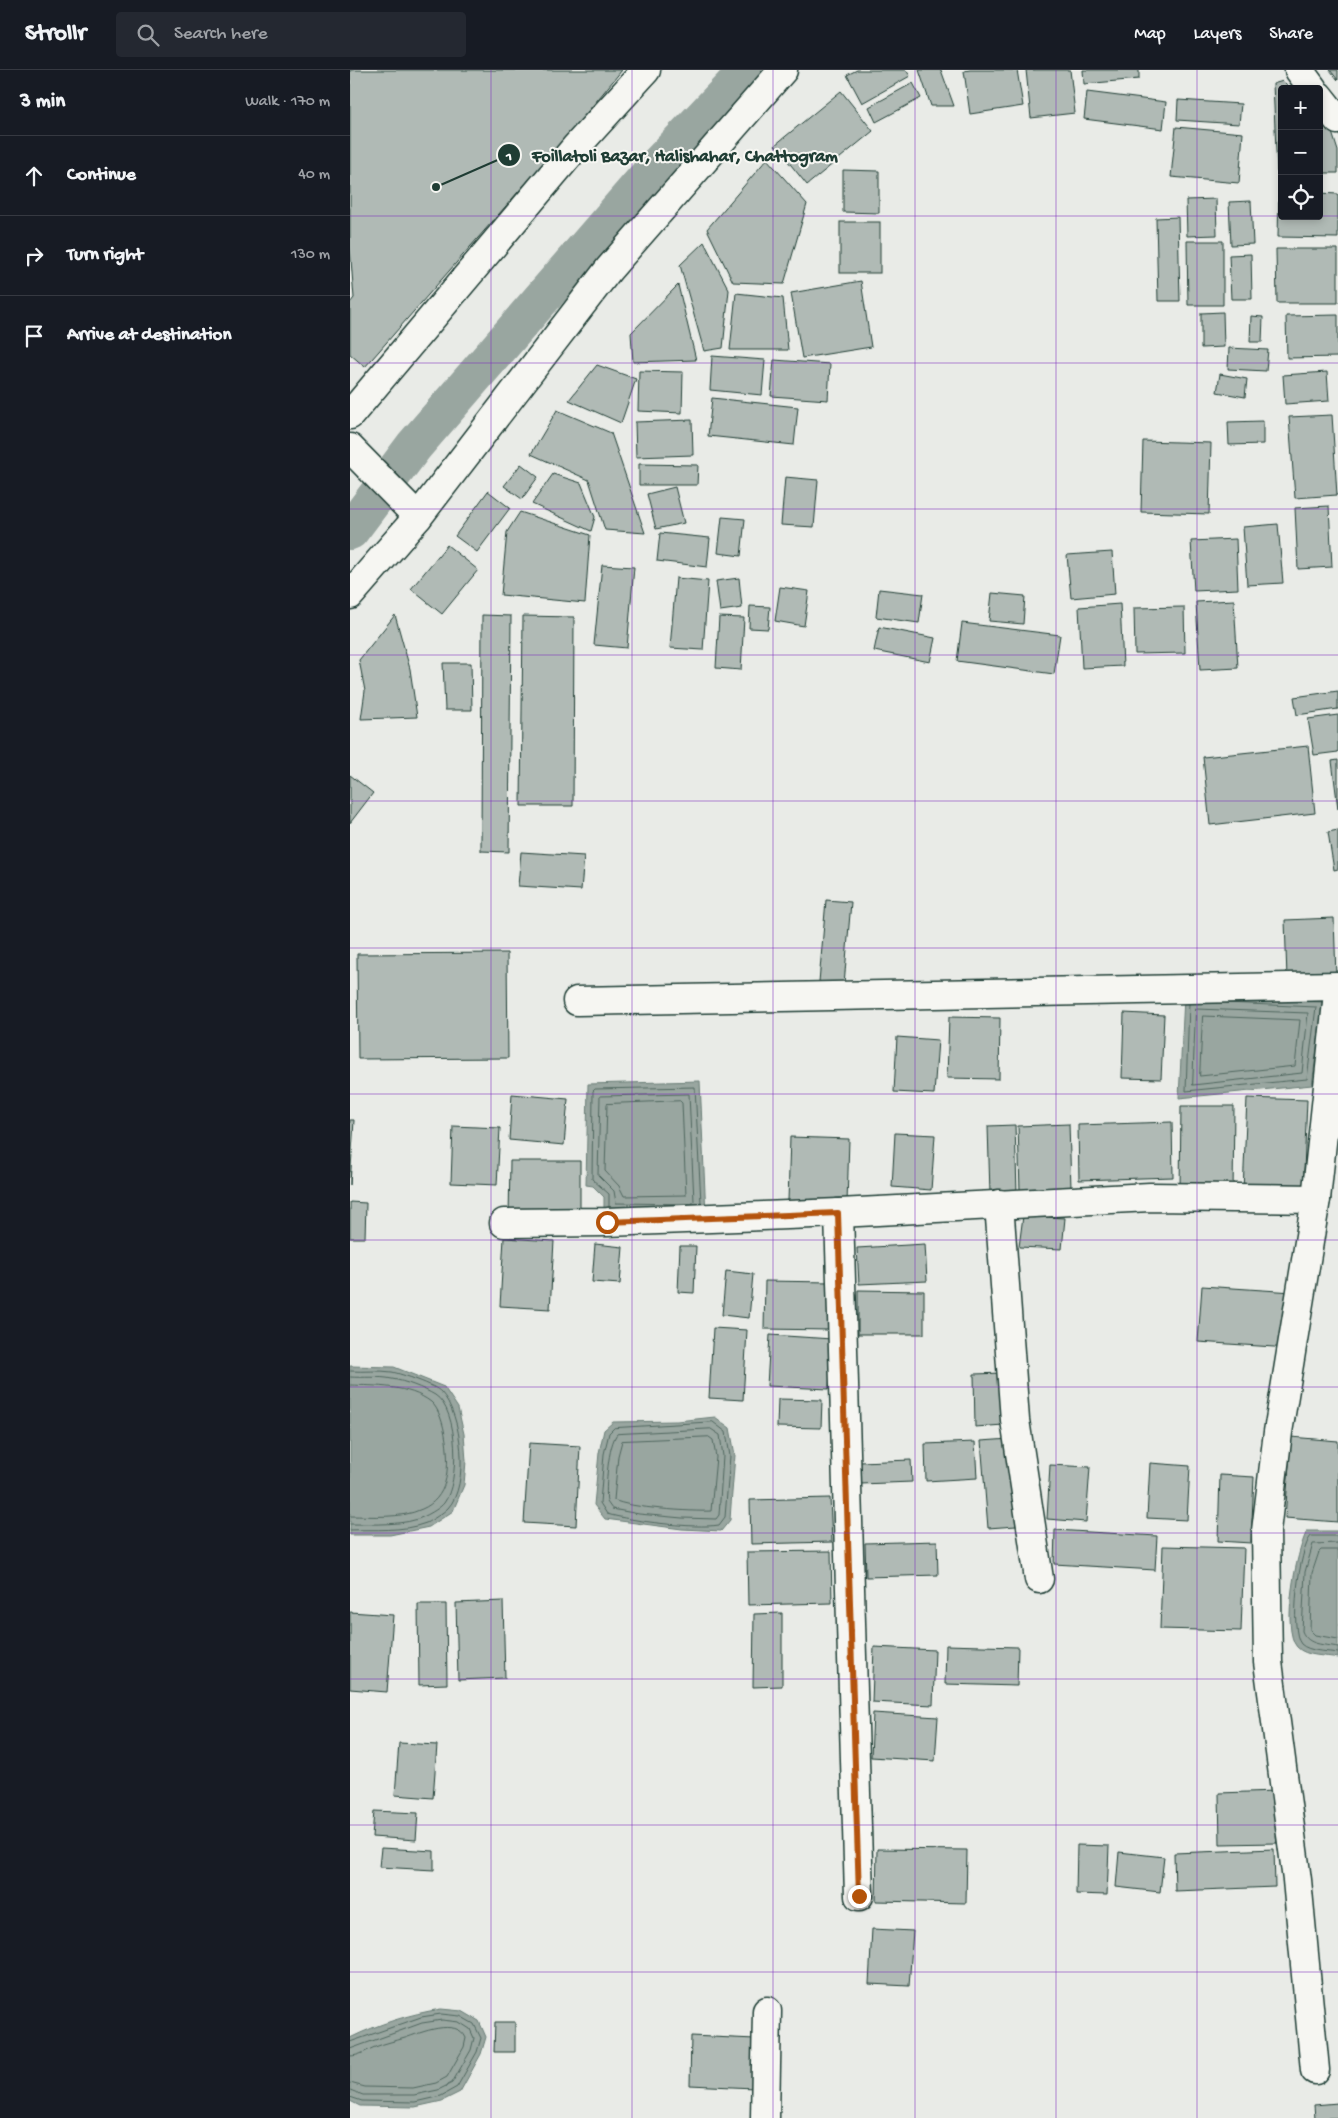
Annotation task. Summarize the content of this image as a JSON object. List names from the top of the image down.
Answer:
{
  "places": ["Foillatoli Bazar, Halishahar, Chattogram"],
  "page": {
    "header": "Strollr",
    "search": "Search here",
    "nav": ["Map", "Layers", "Share"],
    "heading": ["3 min", "Walk · 170 m"],
    "map_buttons": ["+", "−"],
    "list": [
      ["Continue", "40 m"],
      ["Turn right", "130 m"],
      "Arrive at destination"
    ]
  }
}
